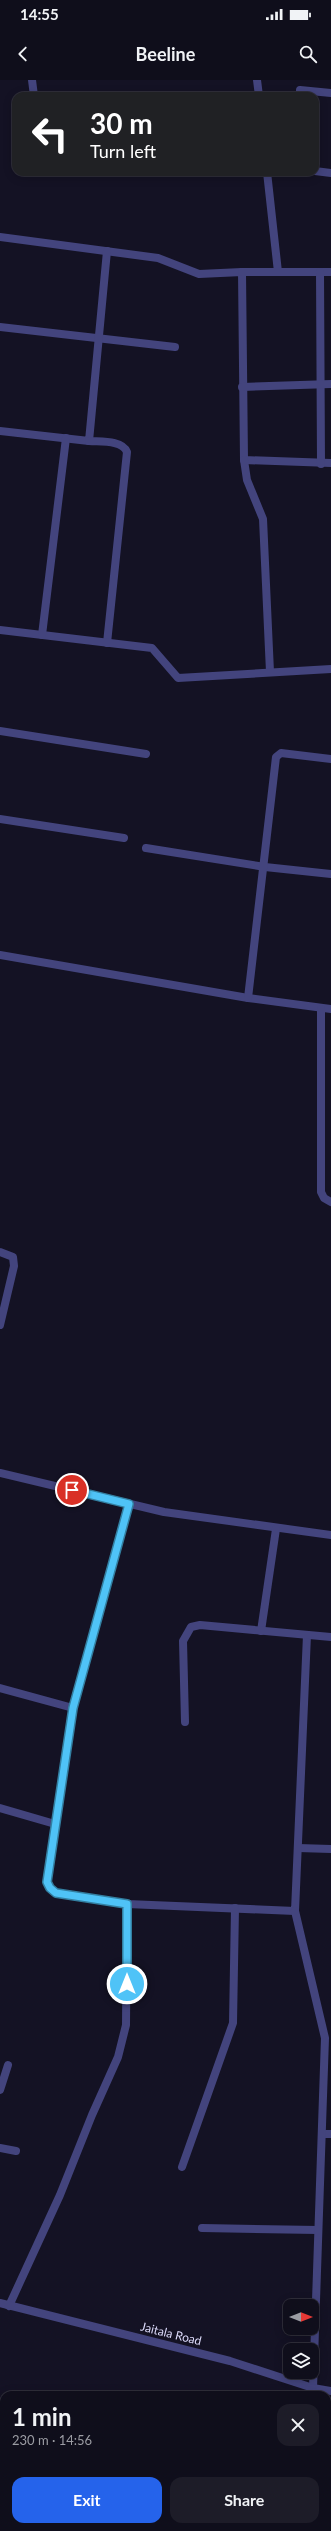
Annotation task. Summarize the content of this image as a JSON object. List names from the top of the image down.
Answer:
{
  "streets": {
    "street": ["Jaitala Road"]
  },
  "north": "right",
  "page": {
    "status": "14:55",
    "header": "Beeline",
    "turn": ["30 m", "Turn left"],
    "heading": ["1 min", "230 m · 14:56"],
    "buttons": ["Exit", "Share"]
  }
}
